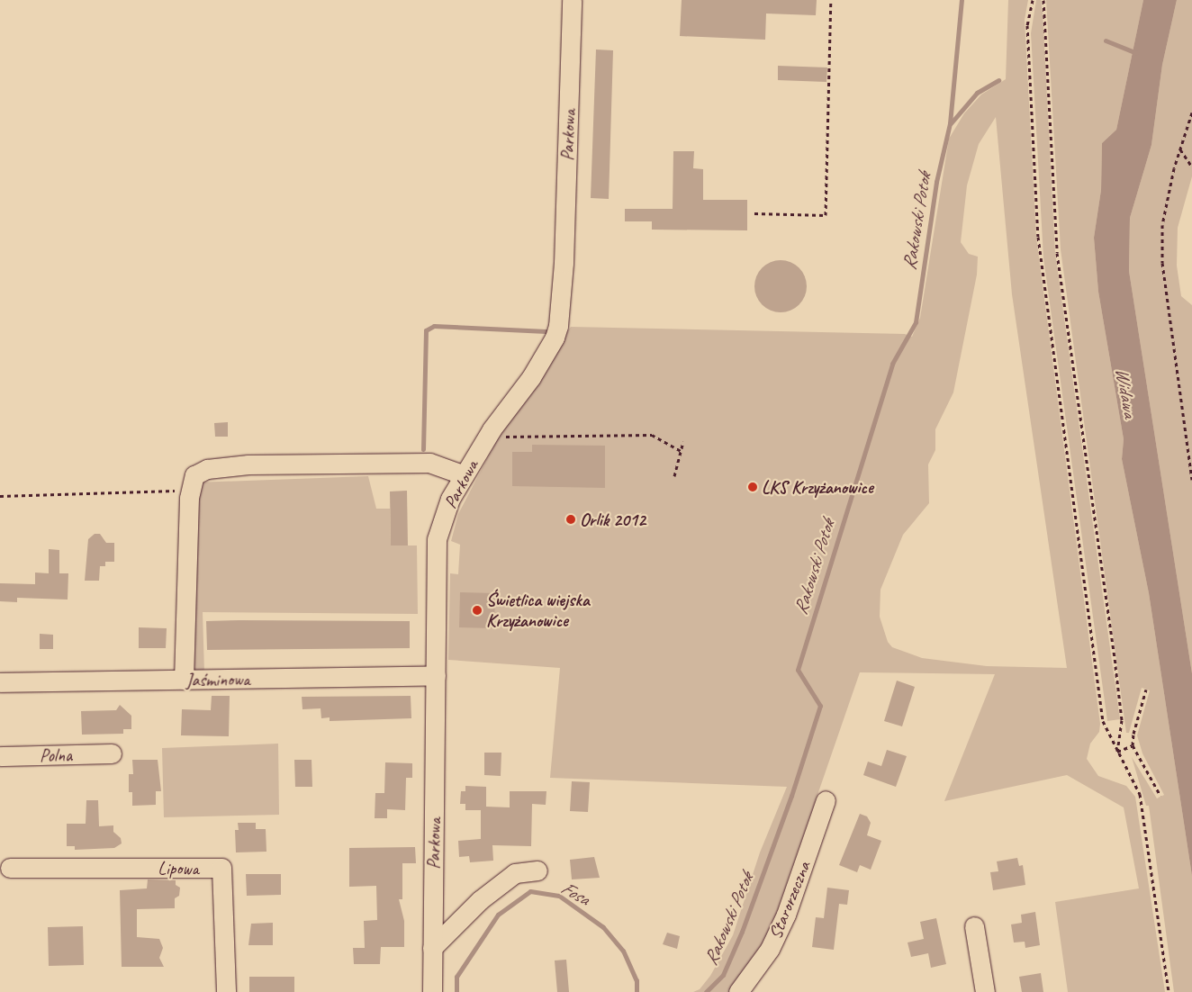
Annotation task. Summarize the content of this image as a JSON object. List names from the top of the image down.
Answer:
{
  "streets": {
    "street": [
      "Parkowa",
      "Jaśminowa",
      "Polna",
      "Lipowa",
      "Starorzeczna"
    ]
  },
  "crossings": [
    ["Parkowa", "Jaśminowa"]
  ],
  "water": ["Rakowski Potok", "Widawa", "Fosa"],
  "places": ["LKS Krzyżanowice", "Orlik 2012", "Świetlica wiejska Krzyżanowice"]
}
